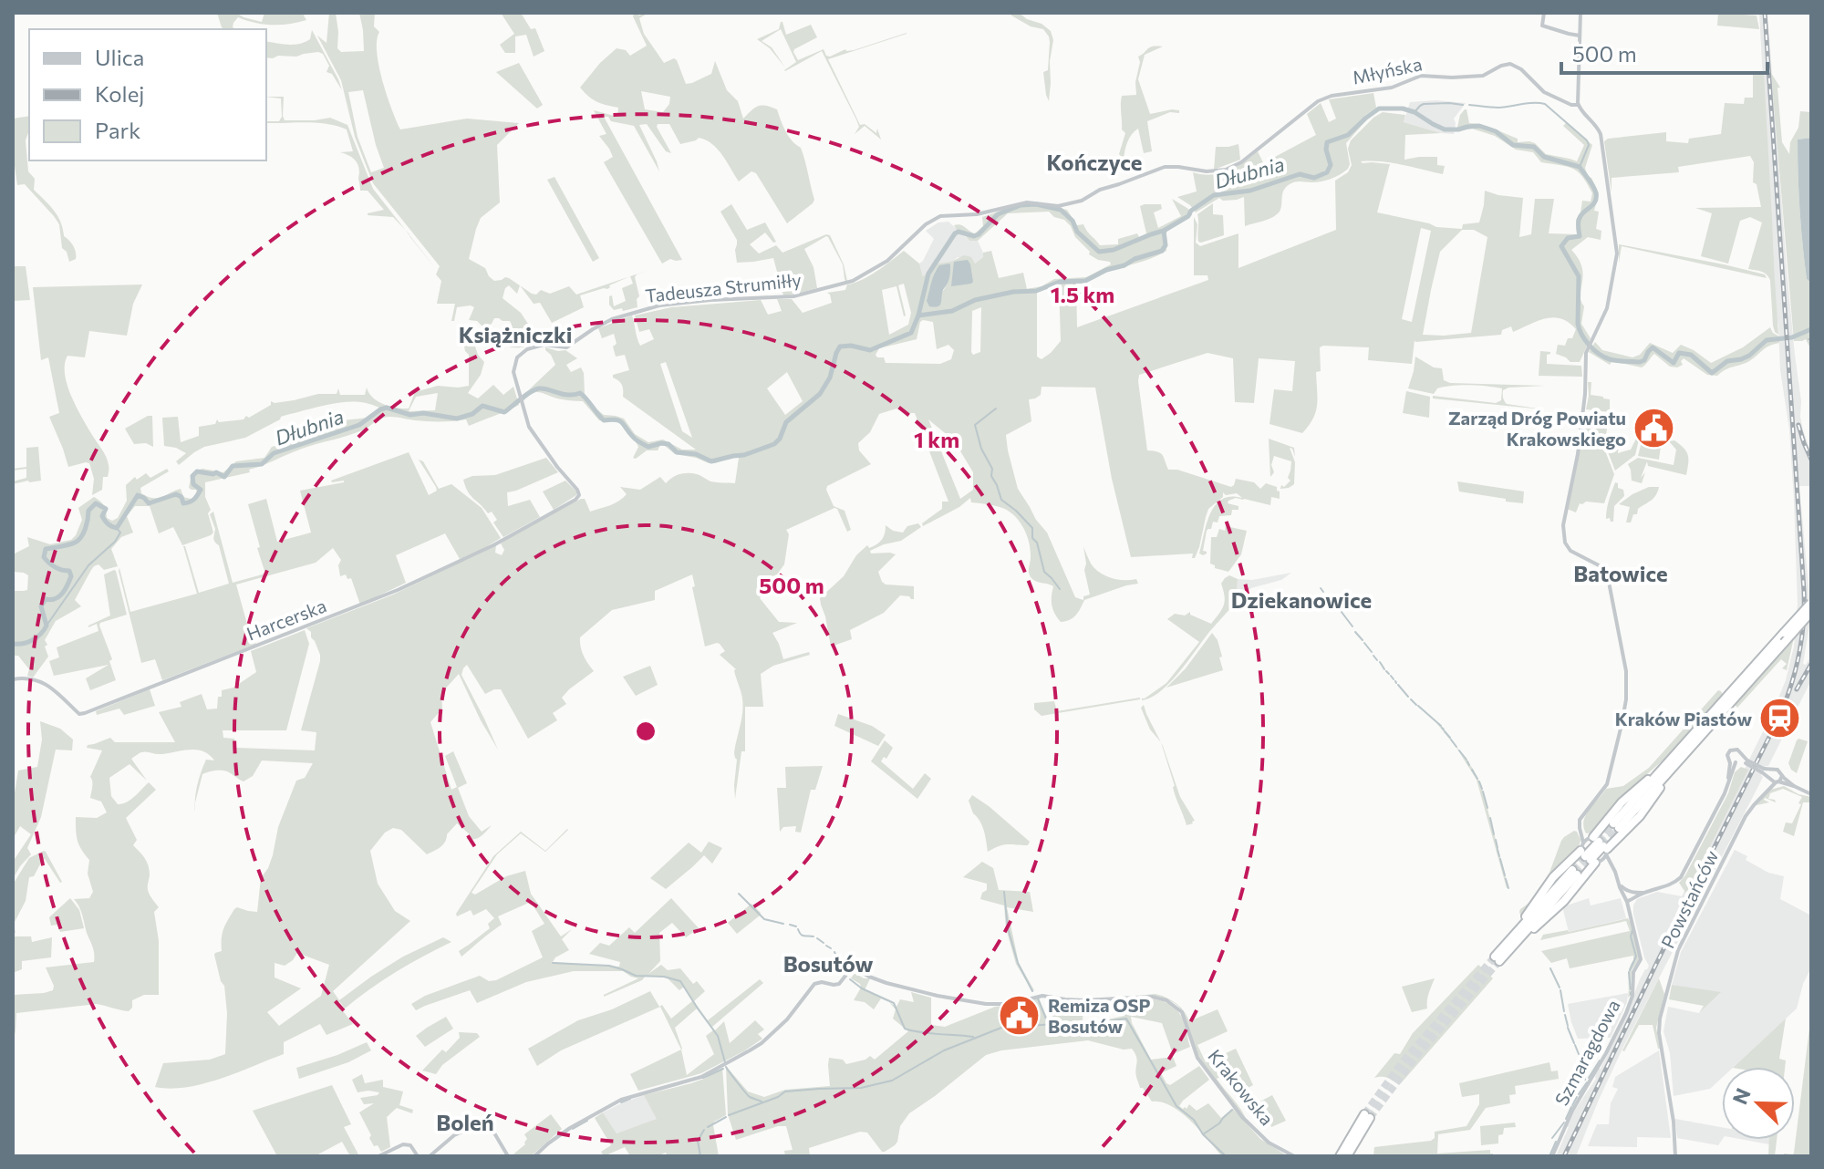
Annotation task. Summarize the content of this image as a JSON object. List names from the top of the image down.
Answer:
{
  "streets": {
    "street": [
      "Młyńska",
      "Tadeusza Strumiłły",
      "Harcerska",
      "Powstańców",
      "Szmaragdowa",
      "Krakowska"
    ]
  },
  "crossings": [
    ["Młyńska", "Tadeusza Strumiłły"],
    ["Tadeusza Strumiłły", "Harcerska"]
  ],
  "districts": [
    "Kończyce",
    "Książniczki",
    "Batowice",
    "Dziekanowice",
    "Bosutów",
    "Boleń"
  ],
  "water": ["Dłubnia"],
  "places": {
    "public building": ["Zarząd Dróg Powiatu Krakowskiego", "Remiza OSP Bosutów"],
    "station": ["Kraków Piastów"]
  },
  "legend": ["Ulica", "Kolej", "Park"],
  "scale_bar": "500 m",
  "north": "top left",
  "rings": ["1.5 km", "1 km", "500 m"]
}
